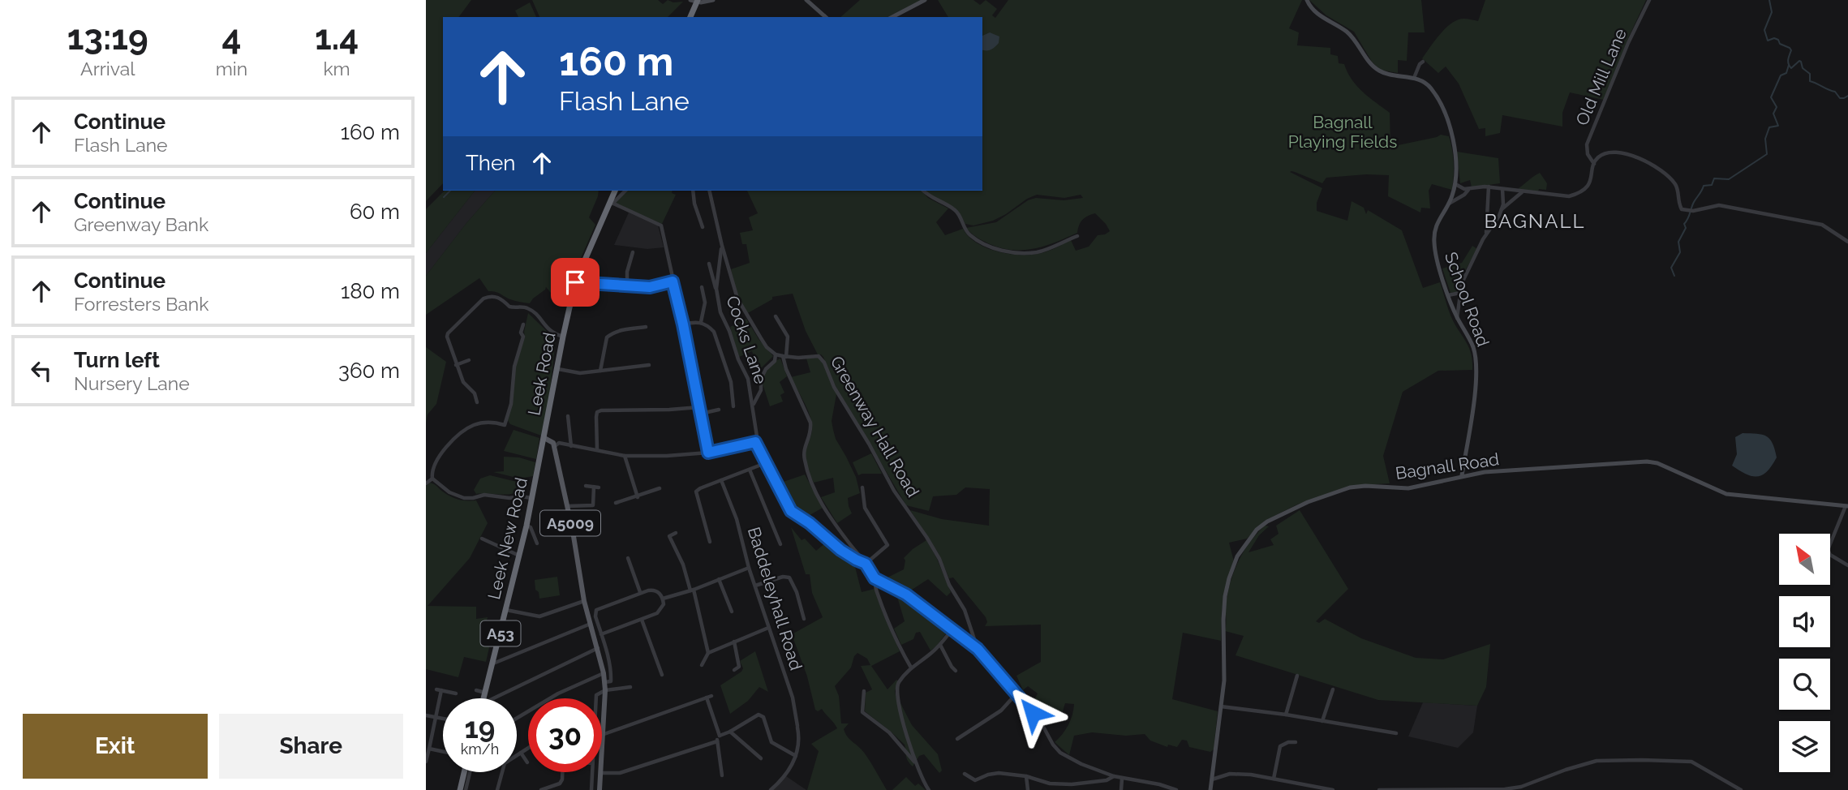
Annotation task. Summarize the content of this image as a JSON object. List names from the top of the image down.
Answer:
{
  "streets": {
    "highway": ["Leek Road", "Leek New Road", "A53"],
    "main road": ["A5009"],
    "street": [
      "Old Mill Lane",
      "School Road",
      "Cocks Lane",
      "Greenway Hall Road",
      "Bagnall Road",
      "Baddeleyhall Road"
    ]
  },
  "crossings": [
    ["Old Mill Lane", "School Road"],
    ["School Road", "Bagnall Road"],
    ["Leek Road", "Leek New Road"]
  ],
  "districts": ["BAGNALL"],
  "parks": ["Bagnall Playing Fields"],
  "north": "top left",
  "page": {
    "eta": [
      "13:19",
      "Arrival",
      "4",
      "min",
      "1.4",
      "km"
    ],
    "turn": ["160 m", "Flash Lane"],
    "list": [
      {
        "name": "Continue",
        "note": "Flash Lane",
        "value": "160 m"
      },
      {
        "name": "Continue",
        "note": "Greenway Bank",
        "value": "60 m"
      },
      {
        "name": "Continue",
        "note": "Forresters Bank",
        "value": "180 m"
      },
      {
        "name": "Turn left",
        "note": "Nursery Lane",
        "value": "360 m"
      }
    ],
    "then": "Then",
    "speed": "19 km/h",
    "limit": "30",
    "buttons": ["Exit", "Share"]
  }
}
